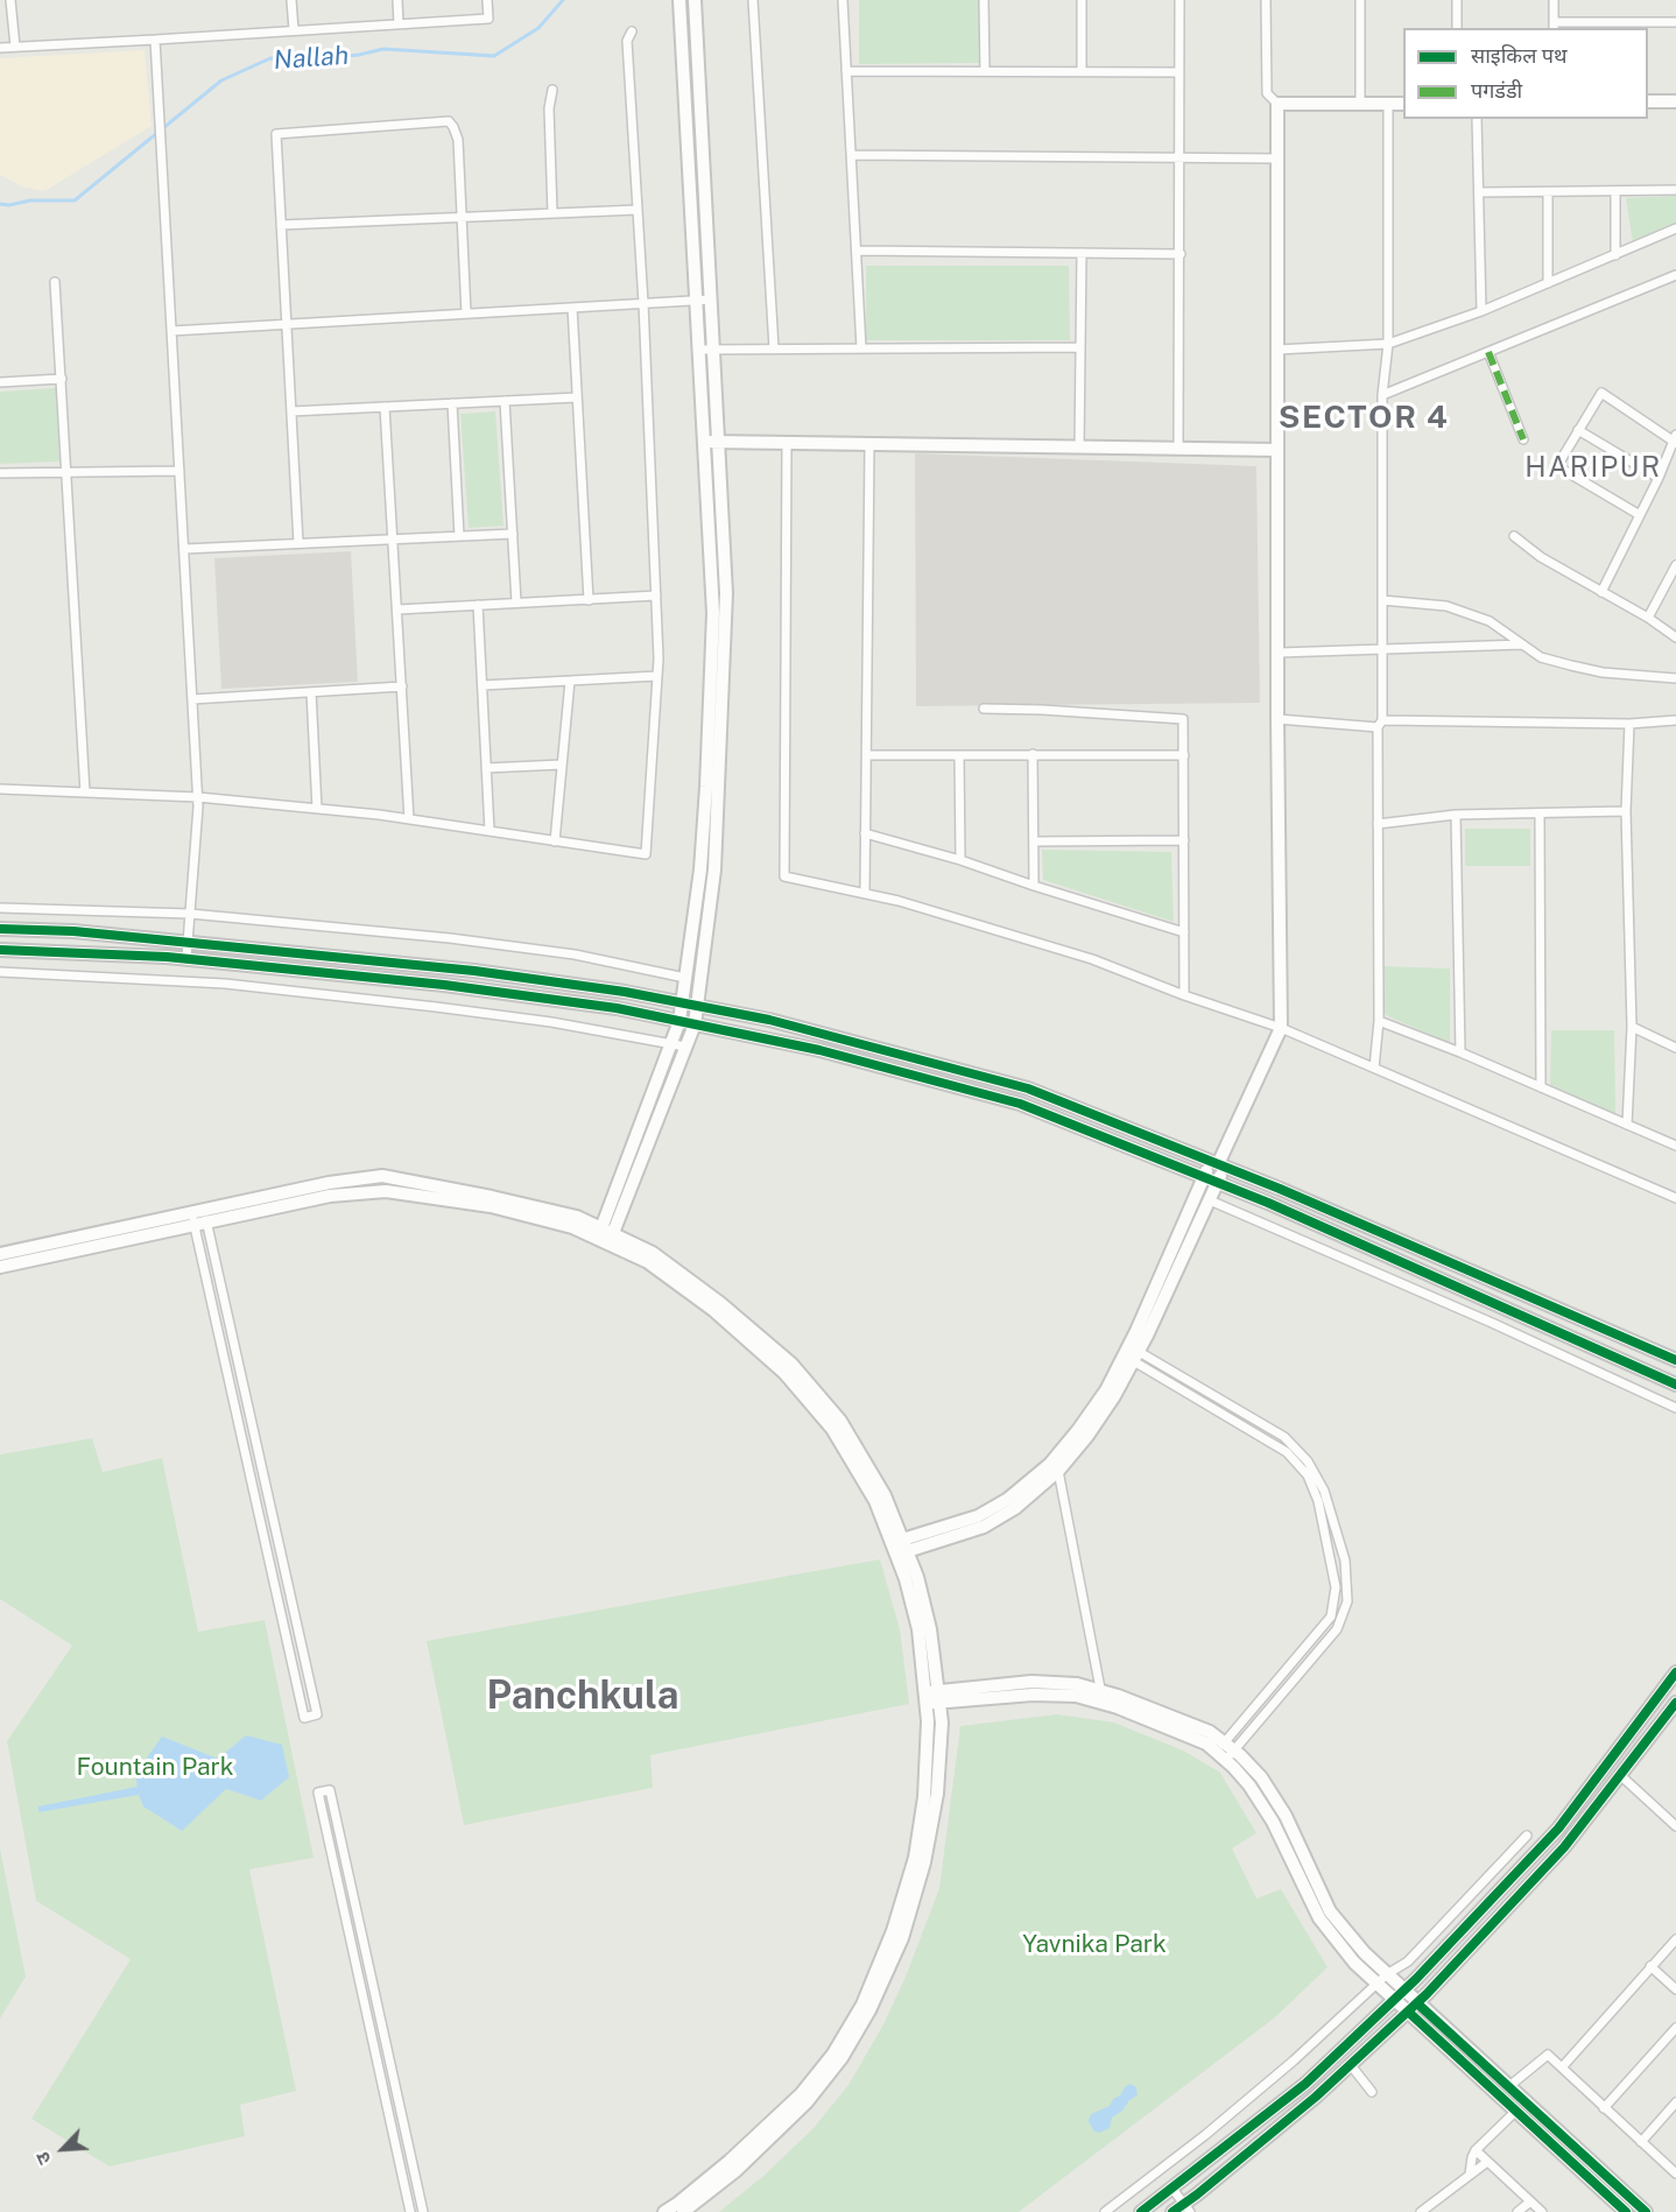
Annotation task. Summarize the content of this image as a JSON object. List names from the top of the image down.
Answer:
{
  "districts": ["SECTOR 4", "HARIPUR", "Panchkula"],
  "water": ["Nallah"],
  "parks": ["Fountain Park", "Yavnika Park"],
  "legend": ["साइकिल पथ", "पगडंडी"],
  "north": "bottom left"
}
